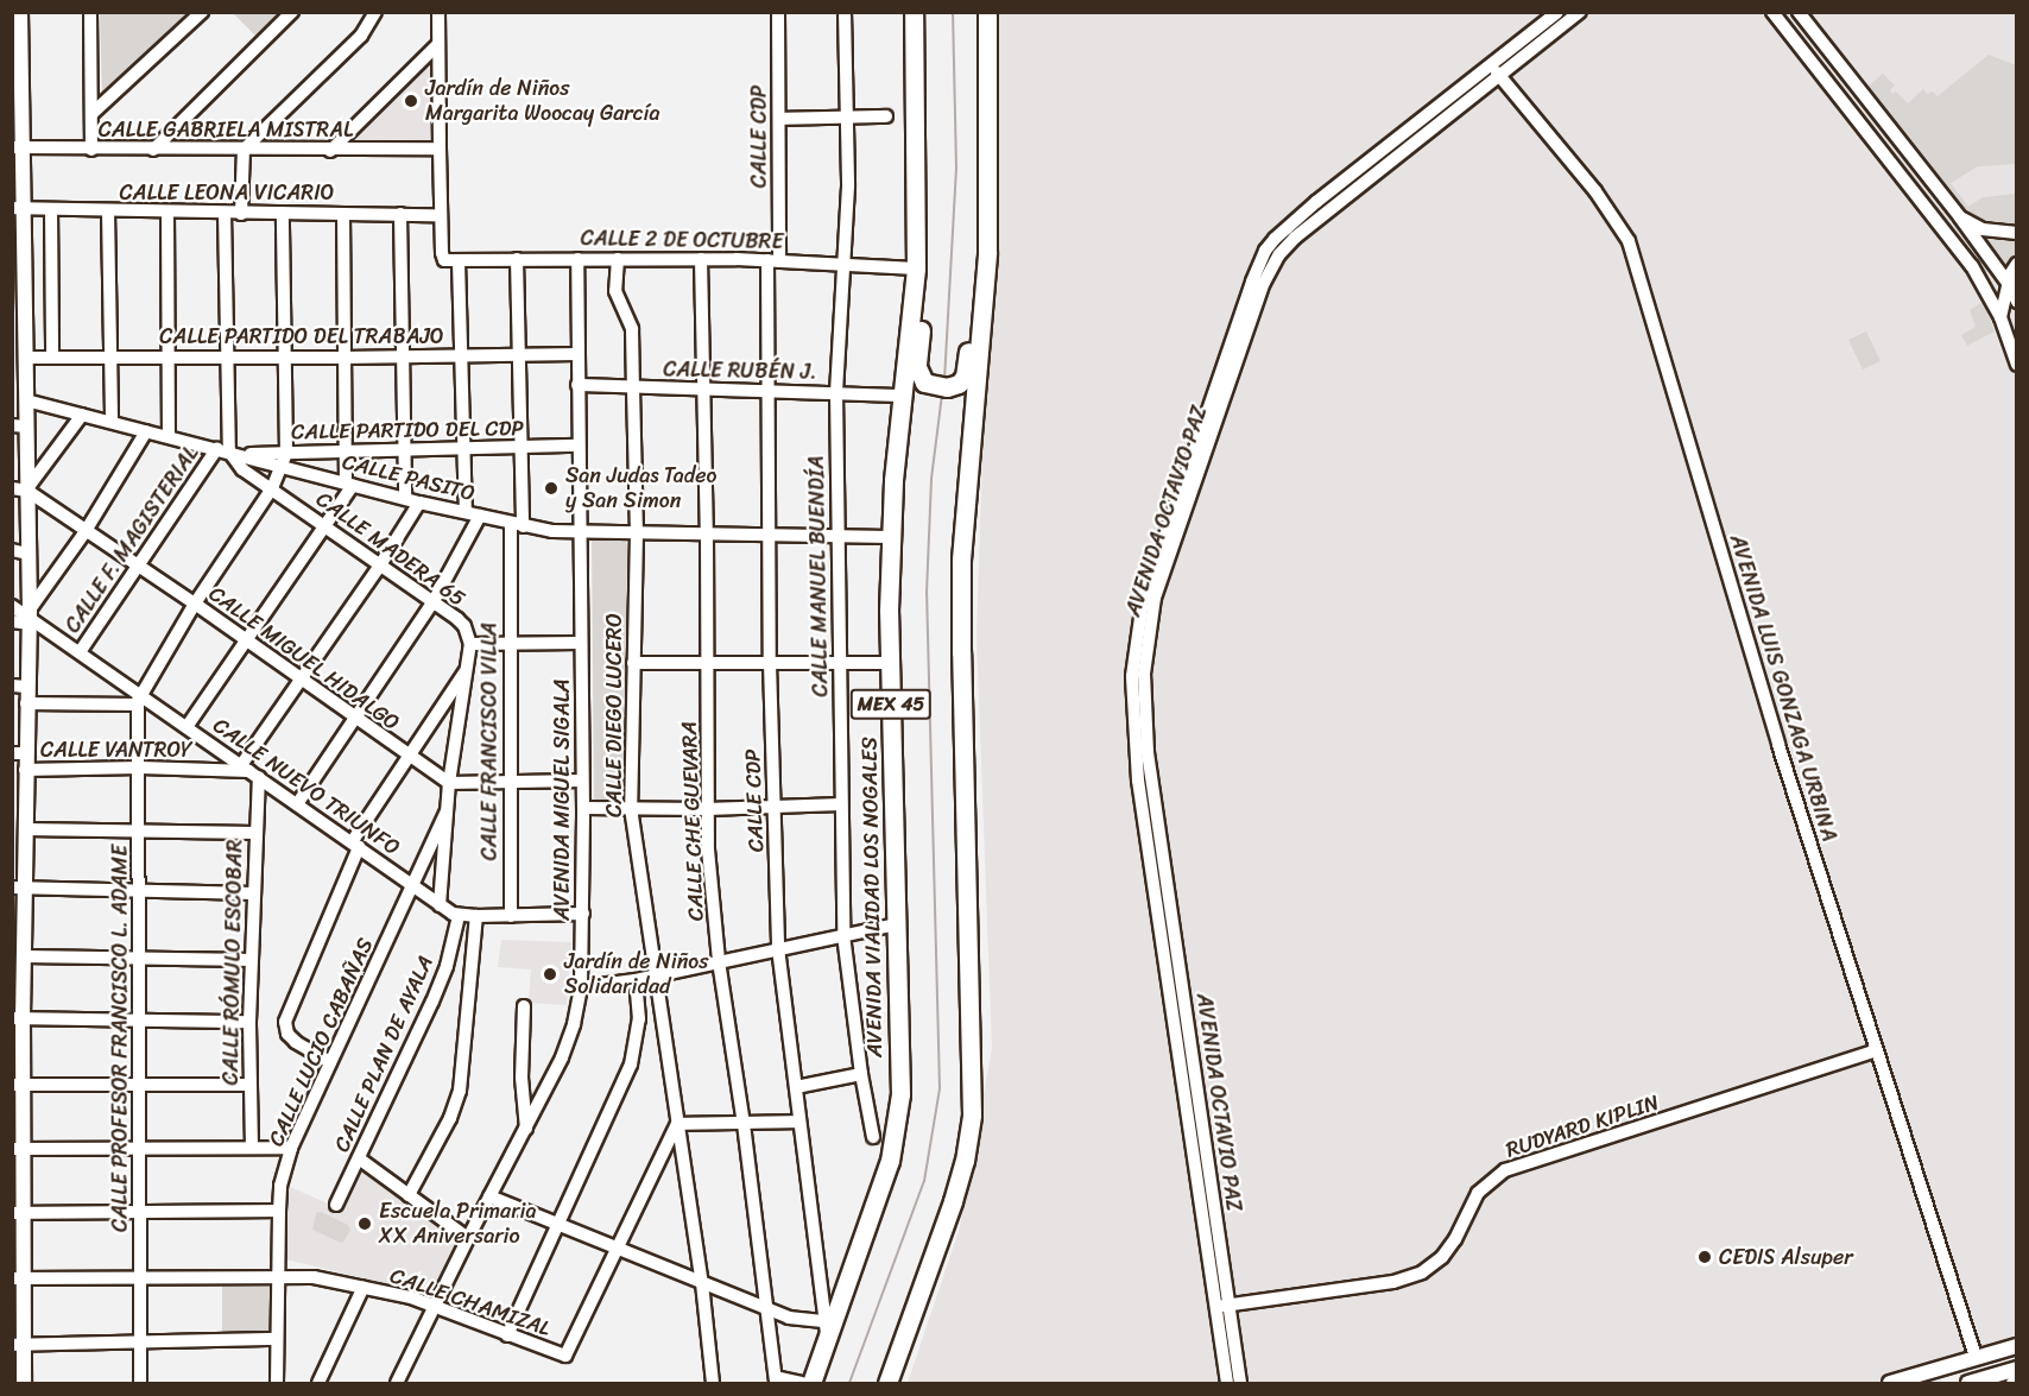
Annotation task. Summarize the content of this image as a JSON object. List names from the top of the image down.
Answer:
{
  "streets": {
    "highway": ["MEX 45", "AVENIDA VIALIDAD LOS NOGALES"],
    "street": [
      "CALLE GABRIELA MISTRAL",
      "CALLE CDP",
      "CALLE LEONA VICARIO",
      "CALLE 2 DE OCTUBRE",
      "CALLE PARTIDO DEL TRABAJO",
      "CALLE RUBÉN J.",
      "CALLE PARTIDO DEL CDP",
      "CALLE PASITO",
      "AVENIDA OCTAVIO PAZ",
      "CALLE F. MAGISTERIAL",
      "CALLE MADERA 65",
      "CALLE MANUEL BUENDÍA",
      "CALLE MIGUEL HIDALGO",
      "AVENIDA LUIS GONZAGA URBINA",
      "CALLE DIEGO LUCERO",
      "CALLE FRANCISCO VILLA",
      "CALLE VANTROY",
      "CALLE NUEVO TRIUNFO",
      "AVENIDA MIGUEL SIGALA",
      "CALLE CHE GUEVARA",
      "CALLE RÓMULO ESCOBAR",
      "CALLE PROFESOR FRANCISCO L. ADAME",
      "CALLE LUCIO CABAÑAS",
      "CALLE PLAN DE AYALA",
      "RUDYARD KIPLIN",
      "CALLE CHAMIZAL"
    ]
  },
  "crossings": [
    ["CALLE CDP", "CALLE 2 DE OCTUBRE"],
    ["CALLE CDP", "CALLE RUBÉN J."],
    ["CALLE CDP", "CALLE PASITO"],
    ["CALLE CDP", "AVENIDA VIALIDAD LOS NOGALES"],
    ["CALLE 2 DE OCTUBRE", "CALLE MANUEL BUENDÍA"],
    ["CALLE 2 DE OCTUBRE", "CALLE DIEGO LUCERO"],
    ["CALLE 2 DE OCTUBRE", "CALLE FRANCISCO VILLA"],
    ["CALLE 2 DE OCTUBRE", "AVENIDA MIGUEL SIGALA"],
    ["CALLE 2 DE OCTUBRE", "CALLE CHE GUEVARA"],
    ["CALLE 2 DE OCTUBRE", "AVENIDA VIALIDAD LOS NOGALES"],
    ["CALLE PARTIDO DEL TRABAJO", "CALLE FRANCISCO VILLA"],
    ["CALLE PARTIDO DEL TRABAJO", "AVENIDA MIGUEL SIGALA"],
    ["CALLE RUBÉN J.", "CALLE MANUEL BUENDÍA"],
    ["CALLE RUBÉN J.", "CALLE DIEGO LUCERO"],
    ["CALLE RUBÉN J.", "AVENIDA MIGUEL SIGALA"],
    ["CALLE RUBÉN J.", "CALLE CHE GUEVARA"],
    ["CALLE RUBÉN J.", "AVENIDA VIALIDAD LOS NOGALES"],
    ["CALLE PARTIDO DEL CDP", "CALLE PASITO"],
    ["CALLE PARTIDO DEL CDP", "CALLE F. MAGISTERIAL"],
    ["CALLE PARTIDO DEL CDP", "CALLE MADERA 65"],
    ["CALLE PARTIDO DEL CDP", "CALLE FRANCISCO VILLA"],
    ["CALLE PARTIDO DEL CDP", "AVENIDA MIGUEL SIGALA"],
    ["CALLE PASITO", "CALLE F. MAGISTERIAL"],
    ["CALLE PASITO", "CALLE MADERA 65"],
    ["CALLE PASITO", "CALLE MANUEL BUENDÍA"],
    ["CALLE PASITO", "CALLE DIEGO LUCERO"],
    ["CALLE PASITO", "CALLE FRANCISCO VILLA"],
    ["CALLE PASITO", "AVENIDA MIGUEL SIGALA"],
    ["CALLE PASITO", "CALLE CHE GUEVARA"],
    ["CALLE PASITO", "AVENIDA VIALIDAD LOS NOGALES"],
    ["AVENIDA OCTAVIO PAZ", "AVENIDA LUIS GONZAGA URBINA"],
    ["AVENIDA OCTAVIO PAZ", "RUDYARD KIPLIN"],
    ["CALLE F. MAGISTERIAL", "CALLE MADERA 65"],
    ["CALLE F. MAGISTERIAL", "CALLE MIGUEL HIDALGO"],
    ["CALLE F. MAGISTERIAL", "CALLE NUEVO TRIUNFO"],
    ["AVENIDA LUIS GONZAGA URBINA", "RUDYARD KIPLIN"],
    ["CALLE FRANCISCO VILLA", "CALLE NUEVO TRIUNFO"],
    ["CALLE VANTROY", "CALLE NUEVO TRIUNFO"],
    ["CALLE VANTROY", "CALLE RÓMULO ESCOBAR"],
    ["CALLE VANTROY", "CALLE PROFESOR FRANCISCO L. ADAME"],
    ["CALLE NUEVO TRIUNFO", "AVENIDA MIGUEL SIGALA"],
    ["CALLE NUEVO TRIUNFO", "CALLE RÓMULO ESCOBAR"],
    ["CALLE NUEVO TRIUNFO", "CALLE PROFESOR FRANCISCO L. ADAME"],
    ["CALLE NUEVO TRIUNFO", "CALLE LUCIO CABAÑAS"],
    ["CALLE NUEVO TRIUNFO", "CALLE PLAN DE AYALA"],
    ["AVENIDA MIGUEL SIGALA", "CALLE CHAMIZAL"],
    ["CALLE PROFESOR FRANCISCO L. ADAME", "CALLE CHAMIZAL"],
    ["CALLE LUCIO CABAÑAS", "CALLE CHAMIZAL"]
  ],
  "places": [
    "Jardín de Niños Margarita Woocay García",
    "San Judas Tadeo y San Simon",
    "Jardín de Niños Solidaridad",
    "Escuela Primaria XX Aniversario",
    "CEDIS Alsuper"
  ]
}
